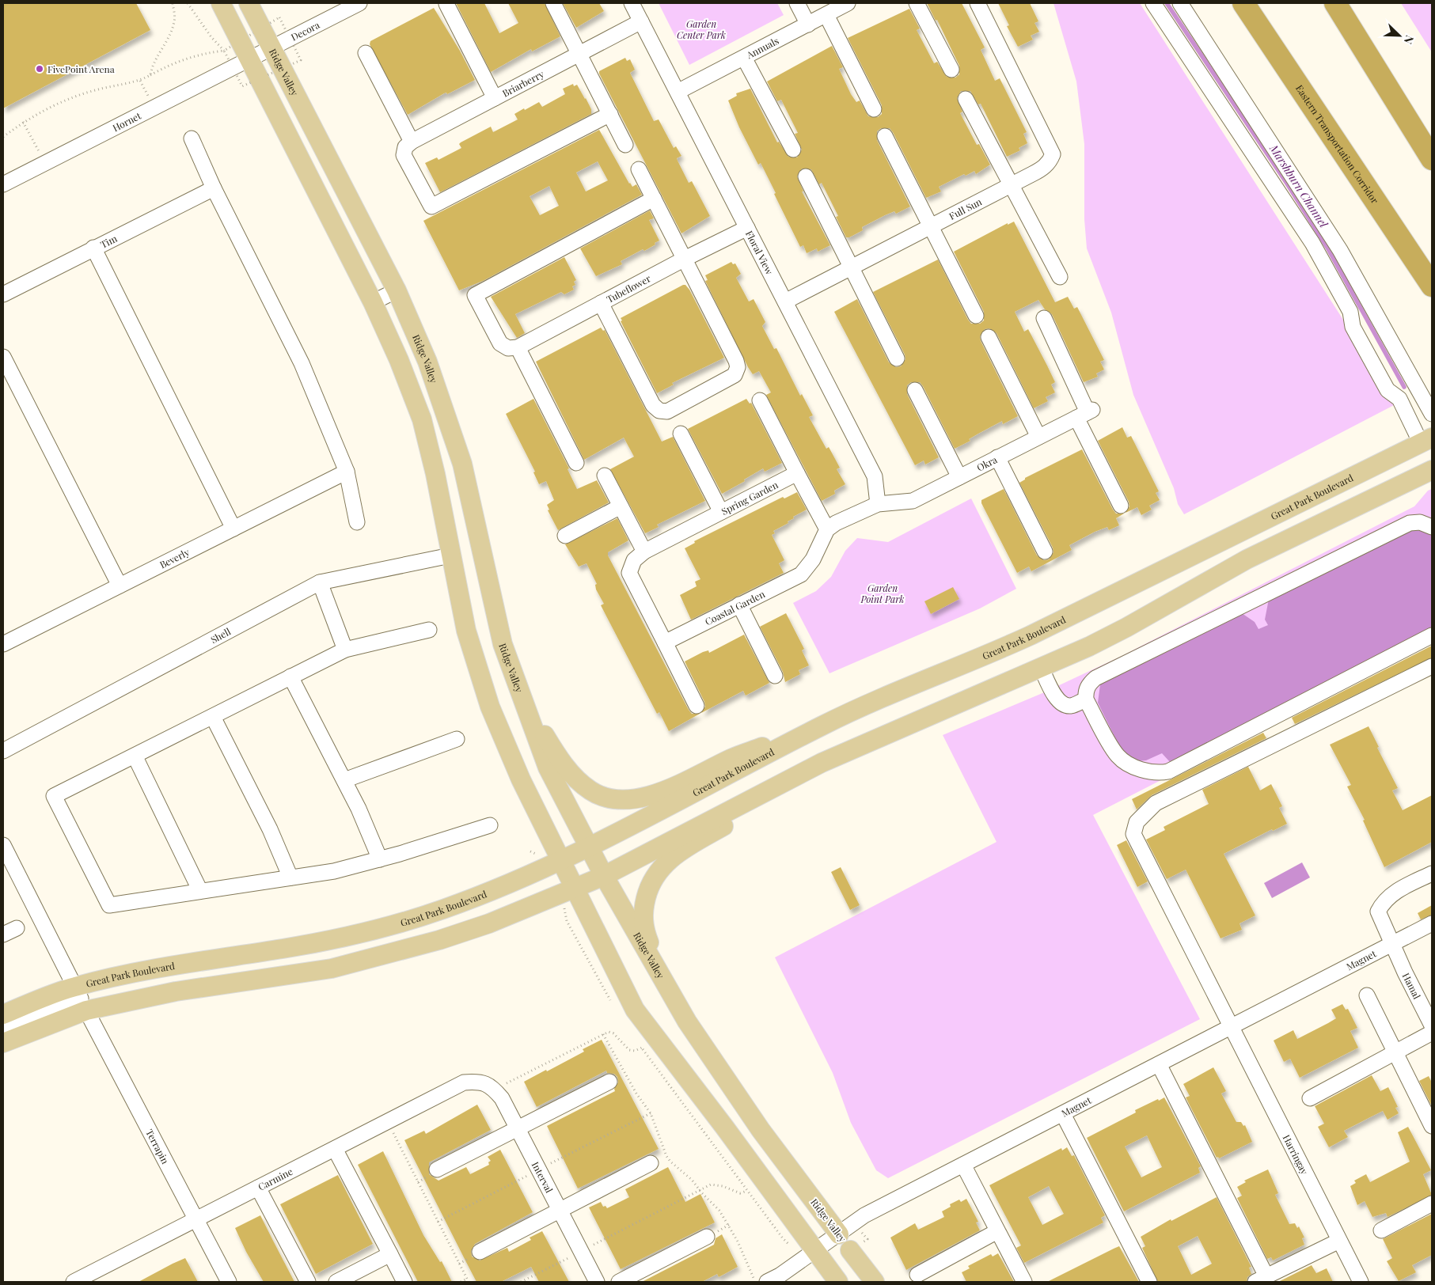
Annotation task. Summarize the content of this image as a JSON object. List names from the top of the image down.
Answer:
{
  "streets": {
    "highway": ["Eastern Transportation Corridor"],
    "main road": ["Ridge Valley", "Great Park Boulevard"],
    "street": [
      "Decora",
      "Annuals",
      "Briarberry",
      "Hornet",
      "Full Sun",
      "Tim",
      "Floral View",
      "Tubeflower",
      "Okra",
      "Spring Garden",
      "Beverly",
      "Coastal Garden",
      "Shell",
      "Magnet",
      "Hamal",
      "Terrapin",
      "Harringay",
      "Interval",
      "Carmine"
    ]
  },
  "crossings": [
    ["Decora", "Ridge Valley"],
    ["Decora", "Hornet"],
    ["Annuals", "Floral View"],
    ["Ridge Valley", "Great Park Boulevard"],
    ["Ridge Valley", "Magnet"],
    ["Briarberry", "Floral View"],
    ["Full Sun", "Floral View"],
    ["Floral View", "Tubeflower"],
    ["Floral View", "Okra"],
    ["Magnet", "Hamal"],
    ["Magnet", "Harringay"],
    ["Terrapin", "Carmine"],
    ["Interval", "Carmine"]
  ],
  "water": ["Marshburn Channel"],
  "parks": ["Garden Center Park", "Garden Point Park"],
  "places": ["FivePoint Arena"],
  "north": "bottom right"
}
